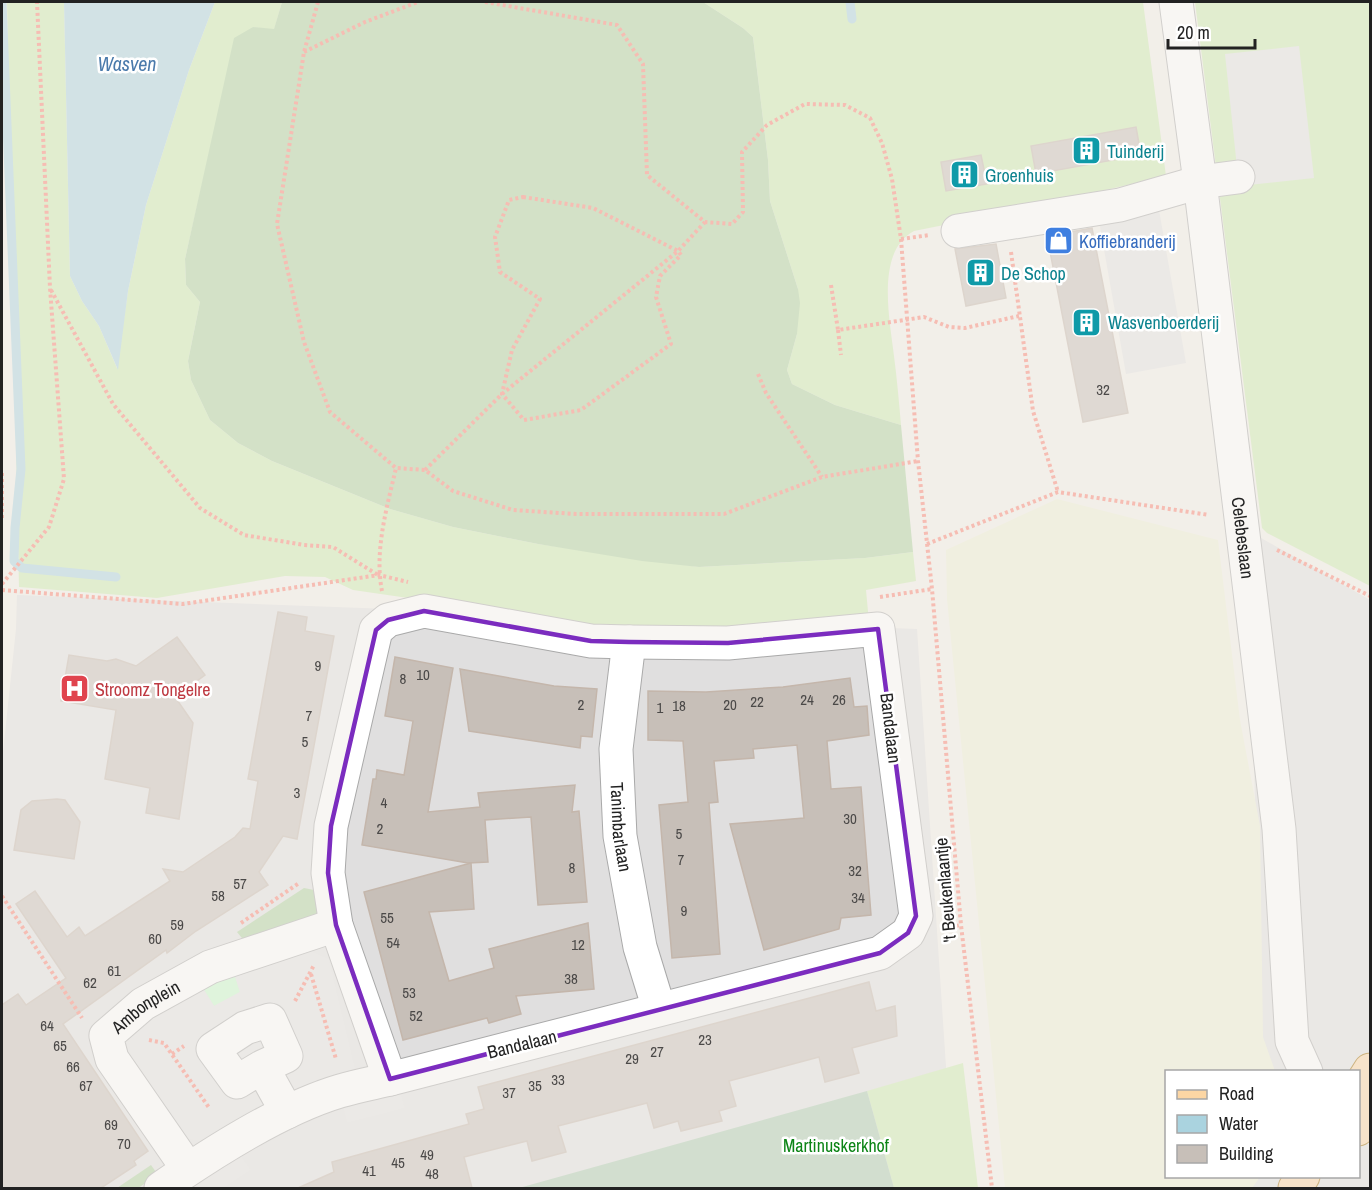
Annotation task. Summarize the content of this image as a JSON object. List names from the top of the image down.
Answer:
{
  "streets": {
    "street": [
      "Celebeslaan",
      "Bandalaan",
      "Tanimbarlaan",
      "Ambonplein"
    ],
    "path": ["'t Beukenlaantje"]
  },
  "crossings": [
    ["Bandalaan", "Tanimbarlaan"],
    ["Bandalaan", "Ambonplein"]
  ],
  "water": ["Wasven"],
  "parks": ["Martinuskerkhof"],
  "places": {
    "building": [
      "Tuinderij",
      "Groenhuis",
      "De Schop",
      "Wasvenboerderij"
    ],
    "shop": ["Koffiebranderij"],
    "hospital": ["Stroomz Tongelre"]
  },
  "house_numbers": [
    "32",
    "9",
    "10",
    "8",
    "24",
    "26",
    "22",
    "2",
    "20",
    "18",
    "1",
    "7",
    "5",
    "3",
    "4",
    "30",
    "2",
    "5",
    "7",
    "8",
    "32",
    "57",
    "58",
    "34",
    "9",
    "55",
    "59",
    "60",
    "54",
    "12",
    "61",
    "38",
    "62",
    "53",
    "52",
    "64",
    "23",
    "65",
    "27",
    "29",
    "66",
    "33",
    "67",
    "35",
    "37",
    "69",
    "70",
    "49",
    "45",
    "41",
    "48"
  ],
  "legend": ["Road", "Water", "Building"],
  "scale_bar": "20 m"
}
